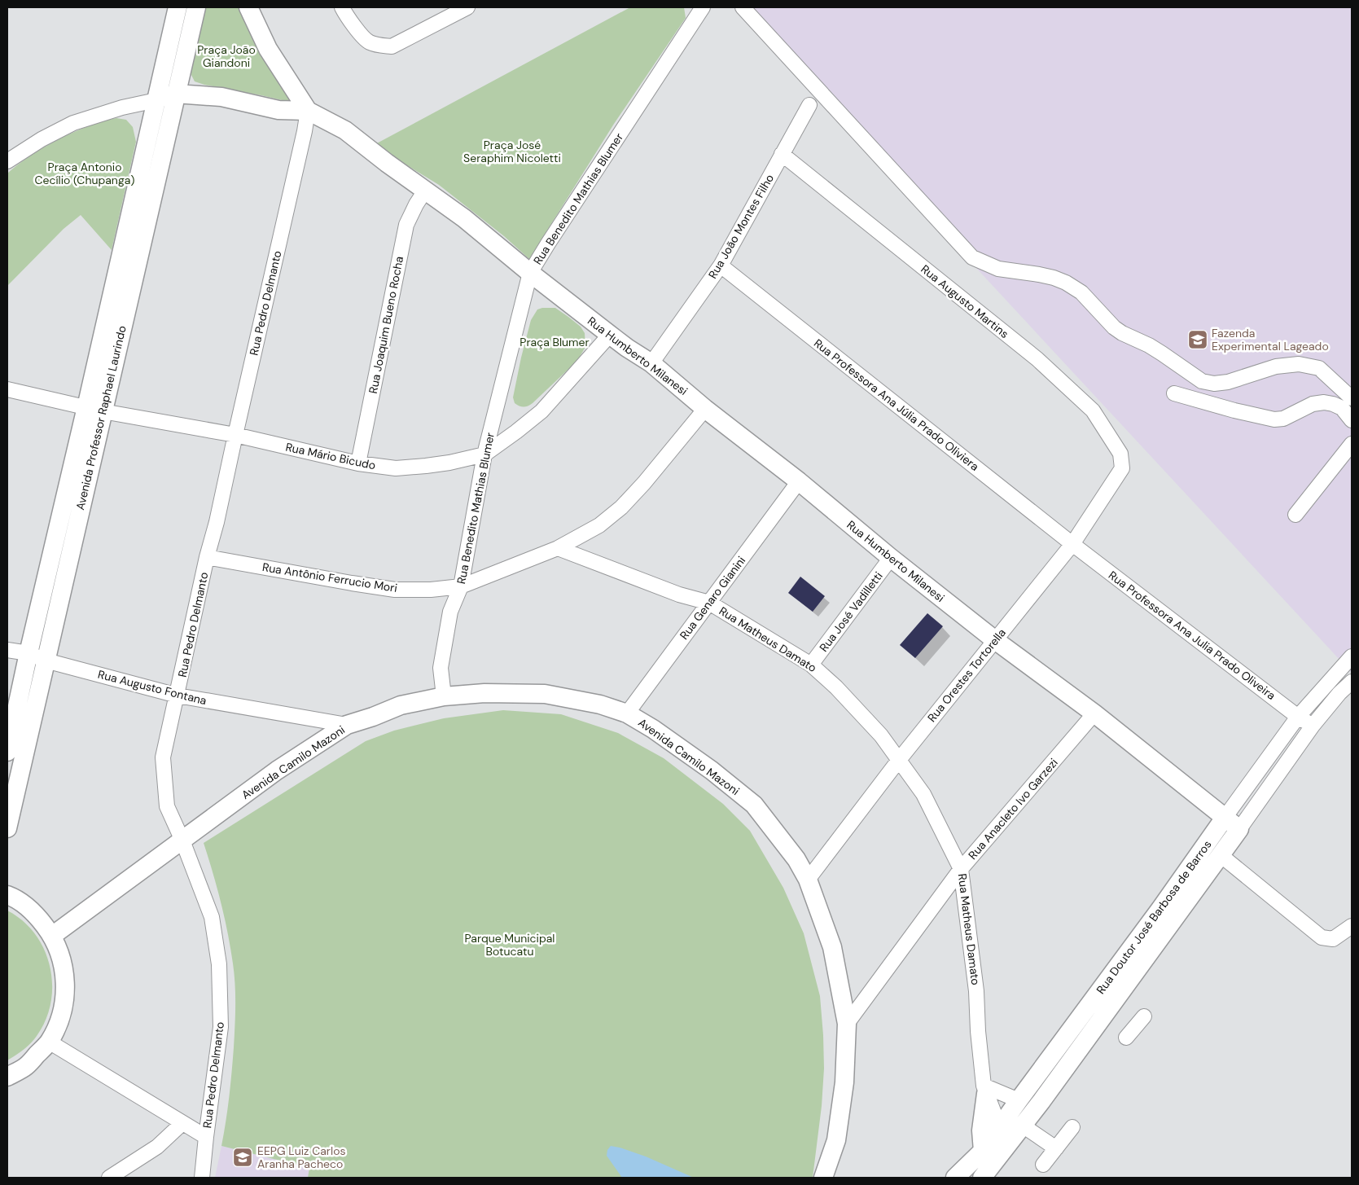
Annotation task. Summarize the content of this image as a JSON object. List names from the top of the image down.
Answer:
{
  "streets": {
    "main road": [
      "Rua Humberto Milanesi",
      "Avenida Professor Raphael Laurindo",
      "Avenida Camilo Mazoni",
      "Rua Doutor José Barbosa de Barros"
    ],
    "street": [
      "Rua Benedito Mathias Blumer",
      "Rua João Montes Filho",
      "Rua Augusto Martins",
      "Rua Pedro Delmanto",
      "Rua Joaquim Bueno Rocha",
      "Rua Professora Ana Júlia Prado Oliviera",
      "Rua Mário Bicudo",
      "Rua Antônio Ferrucio Mori",
      "Rua Genaro Gianini",
      "Rua José Vadilletti",
      "Rua Professora Ana Julia Prado Oliveira",
      "Rua Matheus Damato",
      "Rua Orestes Tortorella",
      "Rua Augusto Fontana",
      "Rua Anacleto Ivo Garzezi"
    ]
  },
  "crossings": [
    ["Rua Benedito Mathias Blumer", "Rua Humberto Milanesi"],
    ["Rua Benedito Mathias Blumer", "Rua Mário Bicudo"],
    ["Rua Benedito Mathias Blumer", "Rua Antônio Ferrucio Mori"],
    ["Rua Benedito Mathias Blumer", "Avenida Camilo Mazoni"],
    ["Rua João Montes Filho", "Rua Augusto Martins"],
    ["Rua João Montes Filho", "Rua Humberto Milanesi"],
    ["Rua João Montes Filho", "Rua Professora Ana Júlia Prado Oliviera"],
    ["Rua Augusto Martins", "Rua Orestes Tortorella"],
    ["Rua Pedro Delmanto", "Rua Humberto Milanesi"],
    ["Rua Pedro Delmanto", "Rua Mário Bicudo"],
    ["Rua Pedro Delmanto", "Rua Antônio Ferrucio Mori"],
    ["Rua Pedro Delmanto", "Rua Augusto Fontana"],
    ["Rua Pedro Delmanto", "Avenida Camilo Mazoni"],
    ["Rua Joaquim Bueno Rocha", "Rua Humberto Milanesi"],
    ["Rua Joaquim Bueno Rocha", "Rua Mário Bicudo"],
    ["Rua Humberto Milanesi", "Rua Mário Bicudo"],
    ["Rua Humberto Milanesi", "Rua Antônio Ferrucio Mori"],
    ["Rua Humberto Milanesi", "Rua Genaro Gianini"],
    ["Rua Humberto Milanesi", "Rua José Vadilletti"],
    ["Rua Humberto Milanesi", "Rua Orestes Tortorella"],
    ["Rua Humberto Milanesi", "Rua Anacleto Ivo Garzezi"],
    ["Rua Humberto Milanesi", "Rua Doutor José Barbosa de Barros"],
    ["Rua Professora Ana Júlia Prado Oliviera", "Rua Professora Ana Julia Prado Oliveira"],
    ["Rua Professora Ana Júlia Prado Oliviera", "Rua Orestes Tortorella"],
    ["Avenida Professor Raphael Laurindo", "Rua Mário Bicudo"],
    ["Avenida Professor Raphael Laurindo", "Rua Augusto Fontana"],
    ["Rua Antônio Ferrucio Mori", "Rua Matheus Damato"],
    ["Rua Genaro Gianini", "Rua Matheus Damato"],
    ["Rua Genaro Gianini", "Avenida Camilo Mazoni"],
    ["Rua José Vadilletti", "Rua Matheus Damato"],
    ["Rua Professora Ana Julia Prado Oliveira", "Rua Orestes Tortorella"],
    ["Rua Professora Ana Julia Prado Oliveira", "Rua Doutor José Barbosa de Barros"],
    ["Rua Matheus Damato", "Rua Orestes Tortorella"],
    ["Rua Matheus Damato", "Rua Anacleto Ivo Garzezi"],
    ["Rua Matheus Damato", "Rua Doutor José Barbosa de Barros"],
    ["Rua Orestes Tortorella", "Avenida Camilo Mazoni"],
    ["Rua Augusto Fontana", "Avenida Camilo Mazoni"],
    ["Avenida Camilo Mazoni", "Rua Anacleto Ivo Garzezi"]
  ],
  "parks": [
    "Praça João Giandoni",
    "Praça José Seraphim Nicoletti",
    "Praça Antonio Cecílio (Chupanga)",
    "Praça Blumer",
    "Parque Municipal Botucatu"
  ],
  "places": {
    "school or university": ["Fazenda Experimental Lageado", "EEPG Luiz Carlos Aranha Pacheco"]
  }
}
